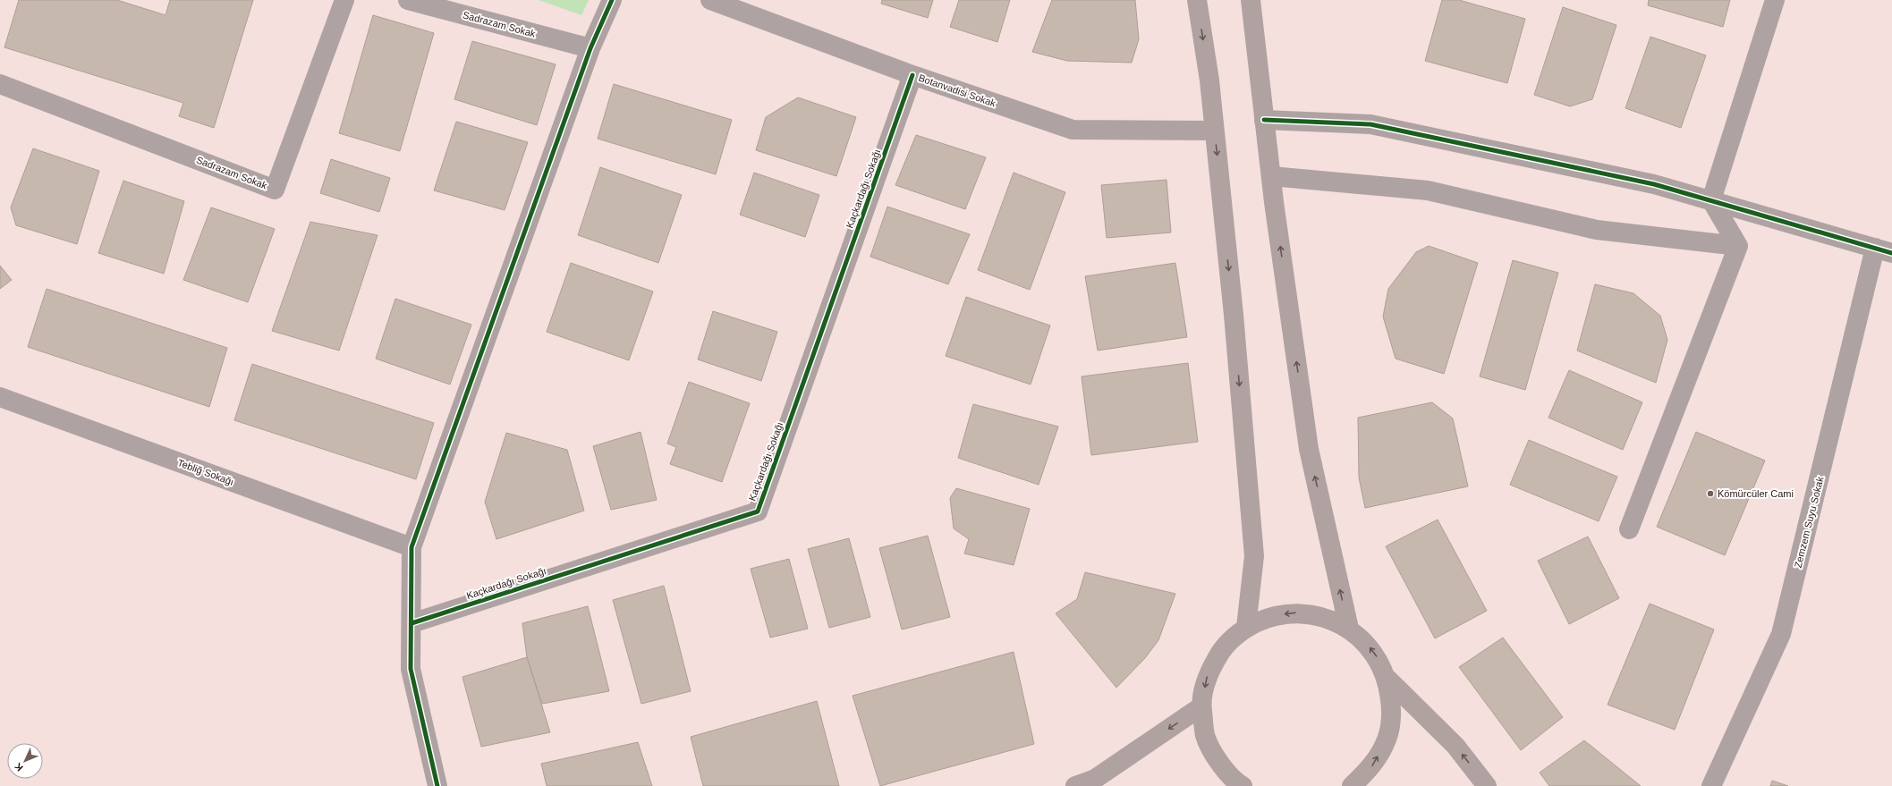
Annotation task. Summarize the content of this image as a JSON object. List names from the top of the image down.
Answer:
{
  "streets": {
    "street": [
      "Sadrazam Sokak",
      "Botanvadisi Sokak",
      "Kaçkardağı Sokağı",
      "Tebliğ Sokağı",
      "Zemzem Suyu Sokak"
    ]
  },
  "crossings": [
    ["Botanvadisi Sokak", "Kaçkardağı Sokağı"]
  ],
  "places": ["Kömürcüler Cami"],
  "north": "bottom left"
}
